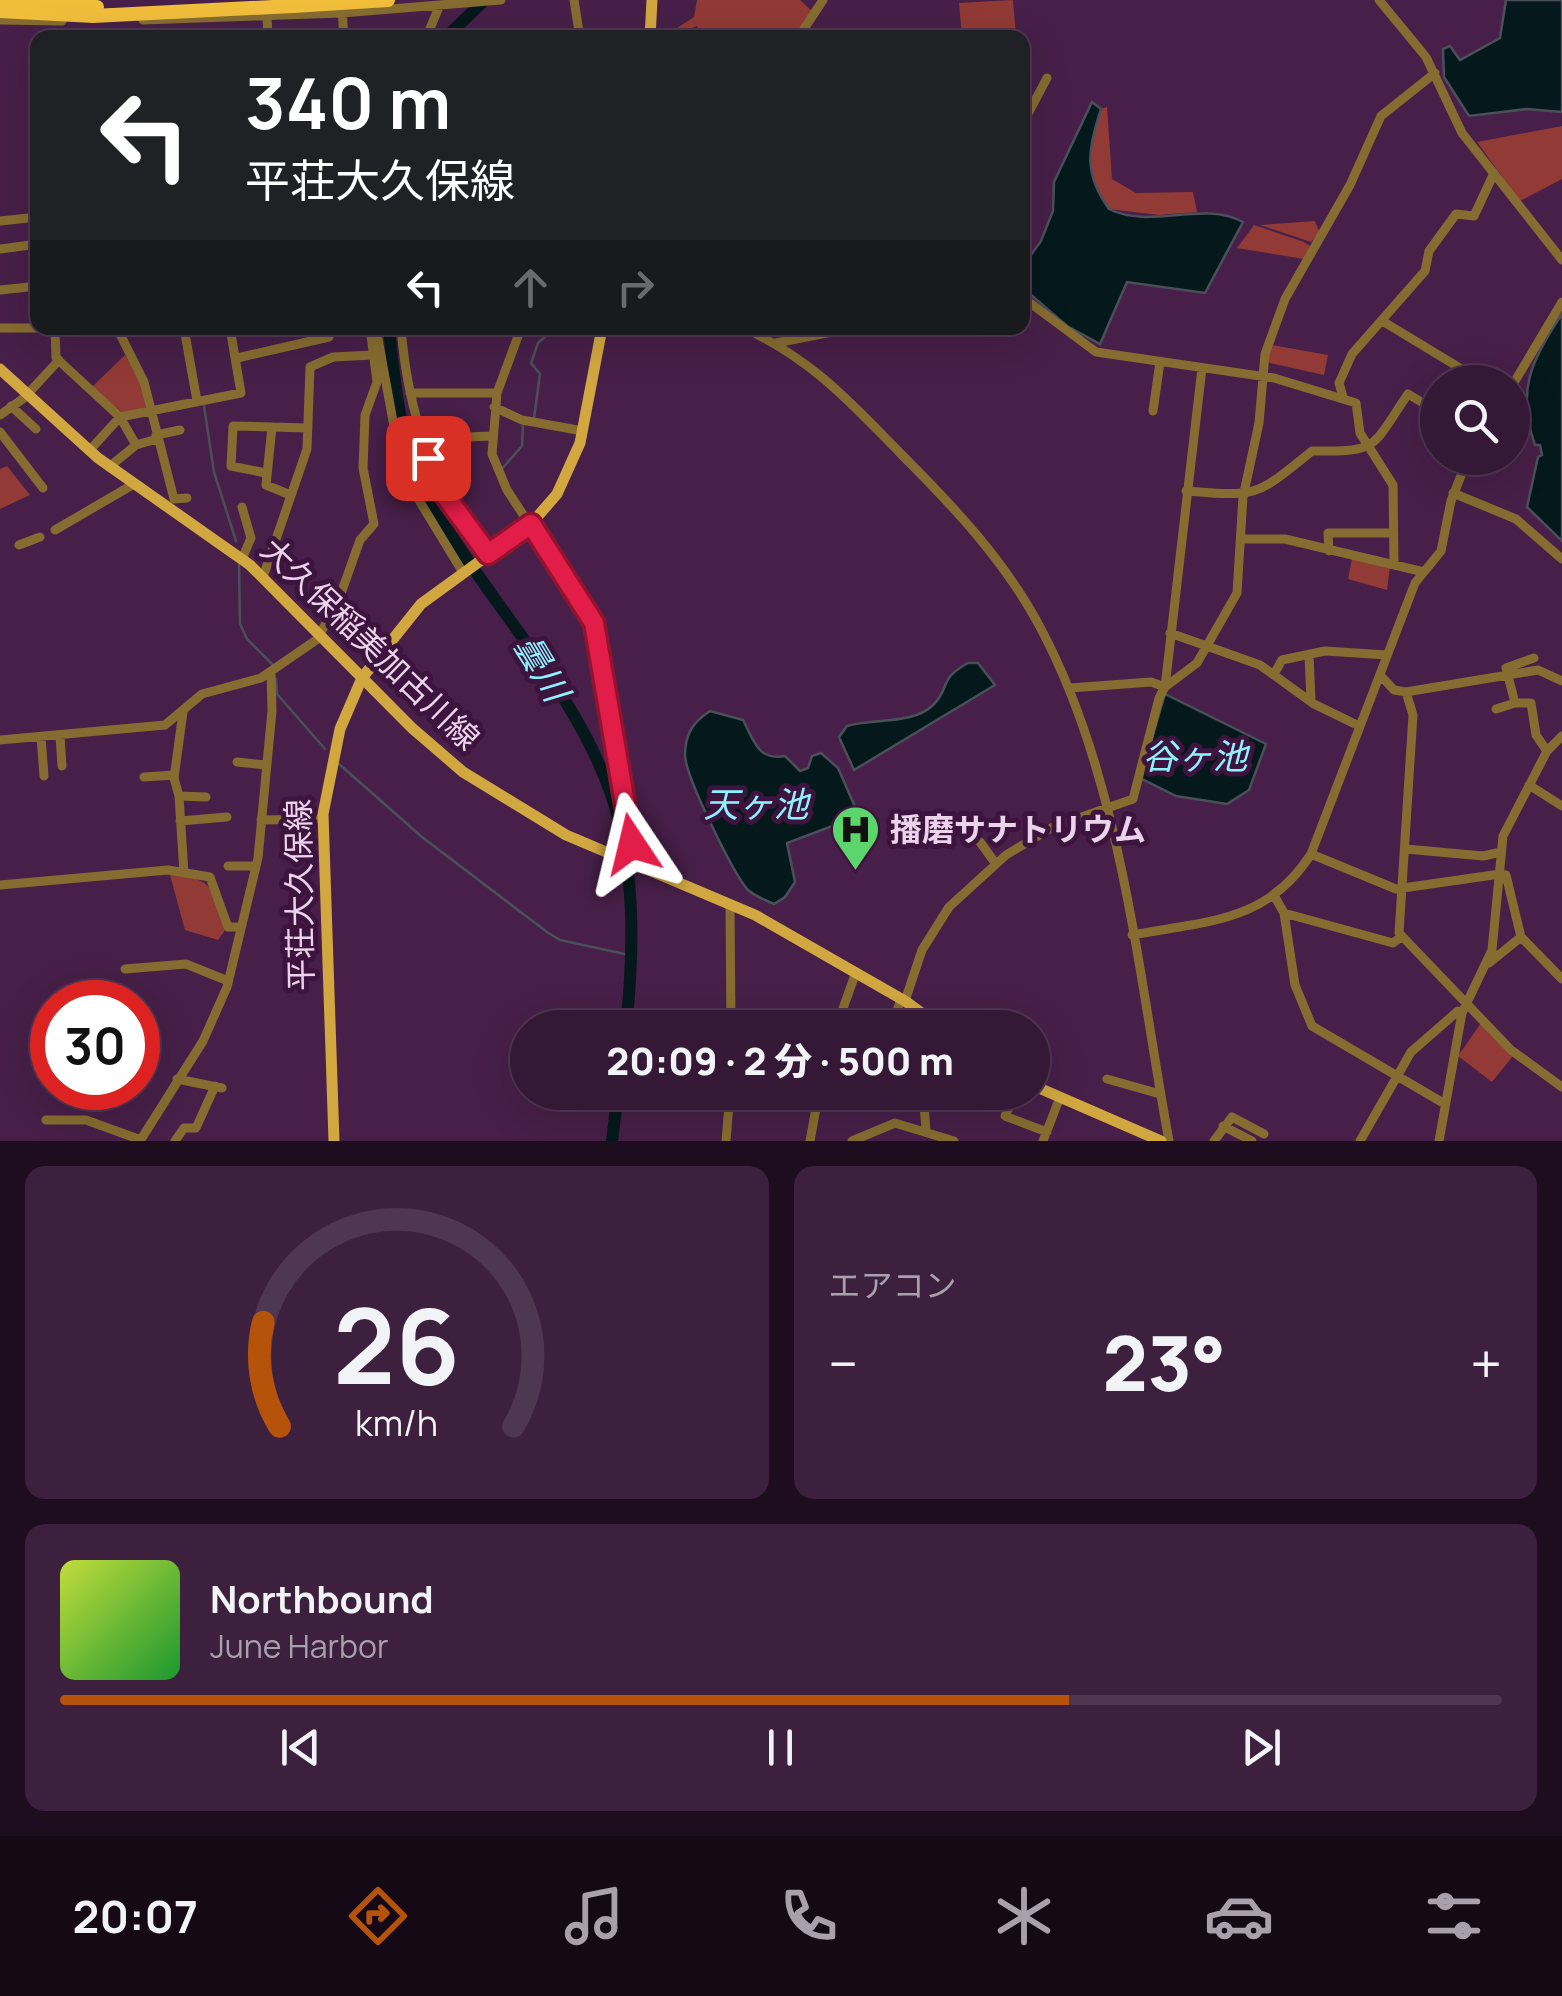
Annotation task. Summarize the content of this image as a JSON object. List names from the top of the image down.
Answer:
{
  "streets": {
    "main road": ["大久保稲美加古川線", "平荘大久保線"]
  },
  "crossings": [
    ["大久保稲美加古川線", "平荘大久保線"]
  ],
  "water": ["曇川", "谷ヶ池", "天ヶ池"],
  "places": {
    "hospital": ["播磨サナトリウム"]
  },
  "page": {
    "turn": ["340 m", "平荘大久保線"],
    "limit": "30",
    "trip": "20:09 · 2 分 · 500 m",
    "tile": "エアコン",
    "heat": ["−", "23°", "+"],
    "song": ["Northbound", "June Harbor"],
    "tabs": "20:07",
    "gauge": ["26", "km/h"]
  }
}
